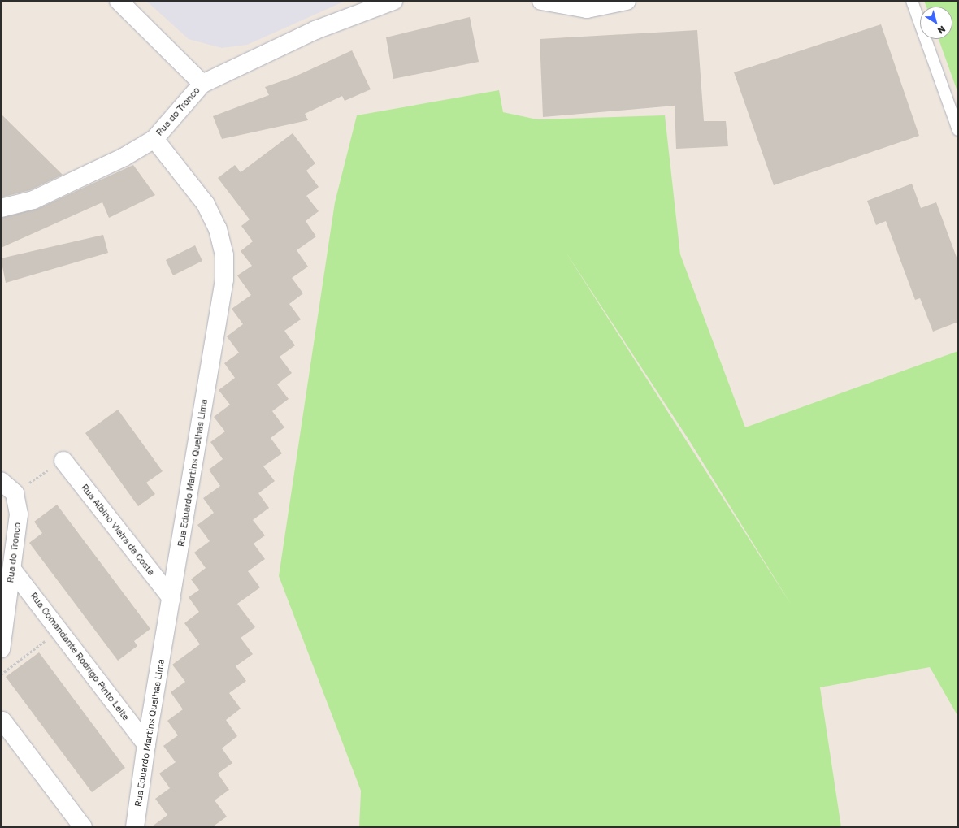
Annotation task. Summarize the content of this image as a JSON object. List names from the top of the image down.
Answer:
{
  "streets": {
    "street": [
      "Rua do Tronco",
      "Rua Eduardo Martins Quelhas Lima",
      "Rua Albino Vieira da Costa",
      "Rua Comandante Rodrigo Pinto Leite"
    ]
  },
  "crossings": [
    ["Rua do Tronco", "Rua Eduardo Martins Quelhas Lima"],
    ["Rua do Tronco", "Rua Comandante Rodrigo Pinto Leite"],
    ["Rua Eduardo Martins Quelhas Lima", "Rua Albino Vieira da Costa"],
    ["Rua Eduardo Martins Quelhas Lima", "Rua Comandante Rodrigo Pinto Leite"]
  ],
  "north": "bottom right"
}
